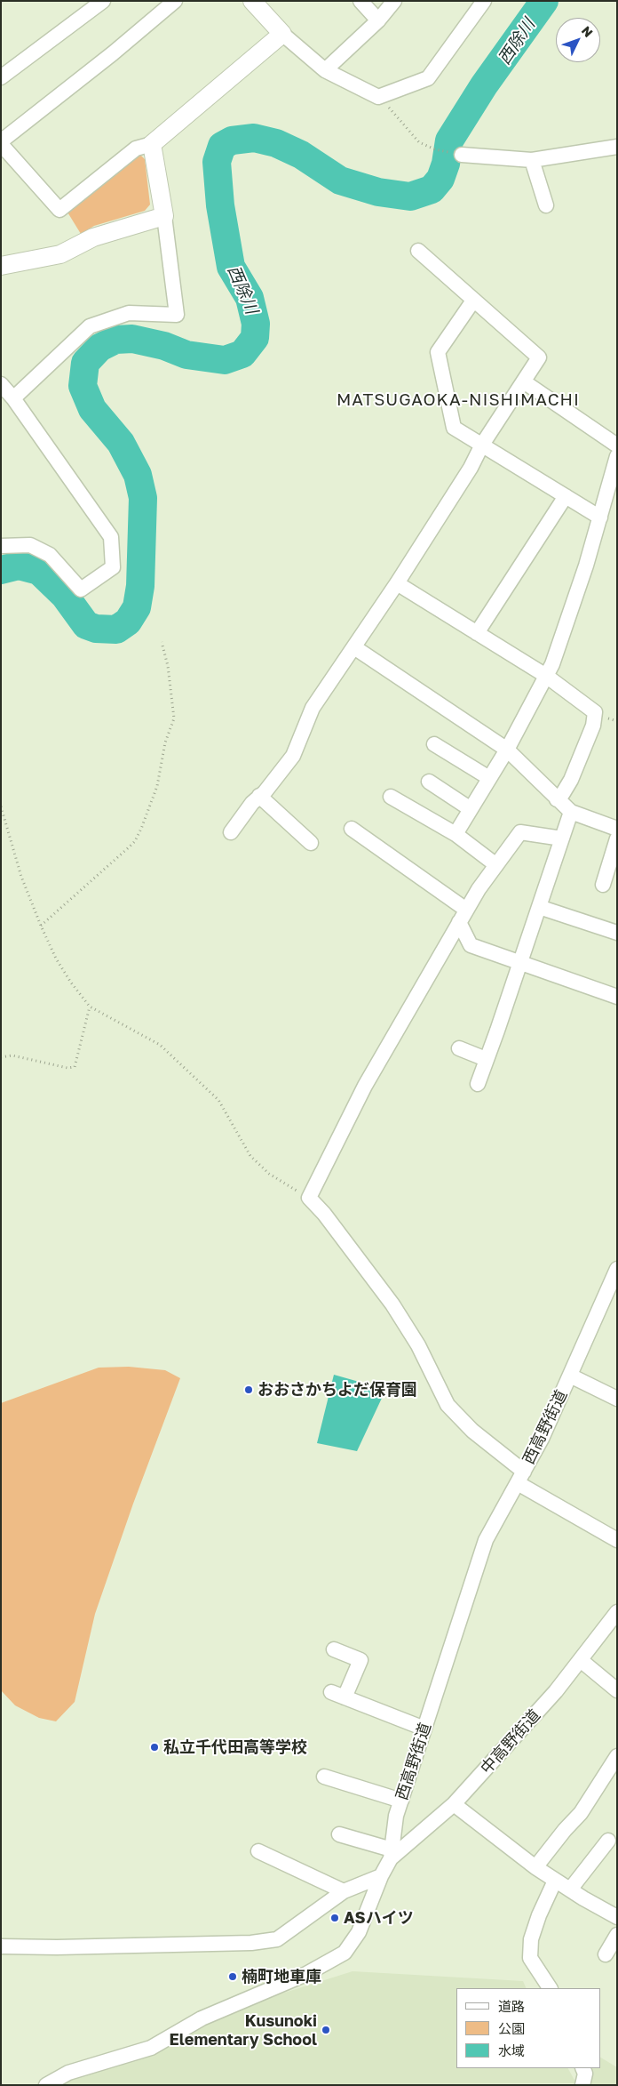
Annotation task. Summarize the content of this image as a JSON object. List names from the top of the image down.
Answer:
{
  "streets": {
    "street": ["西高野街道", "中高野街道"]
  },
  "crossings": [
    ["西高野街道", "中高野街道"]
  ],
  "districts": ["MATSUGAOKA-NISHIMACHI"],
  "water": ["西除川"],
  "places": [
    "おおさかちよだ保育園",
    "私立千代田高等学校",
    "ASハイツ",
    "楠町地車庫",
    "Kusunoki Elementary School"
  ],
  "legend": ["道路", "公園", "水域"],
  "north": "top right"
}
